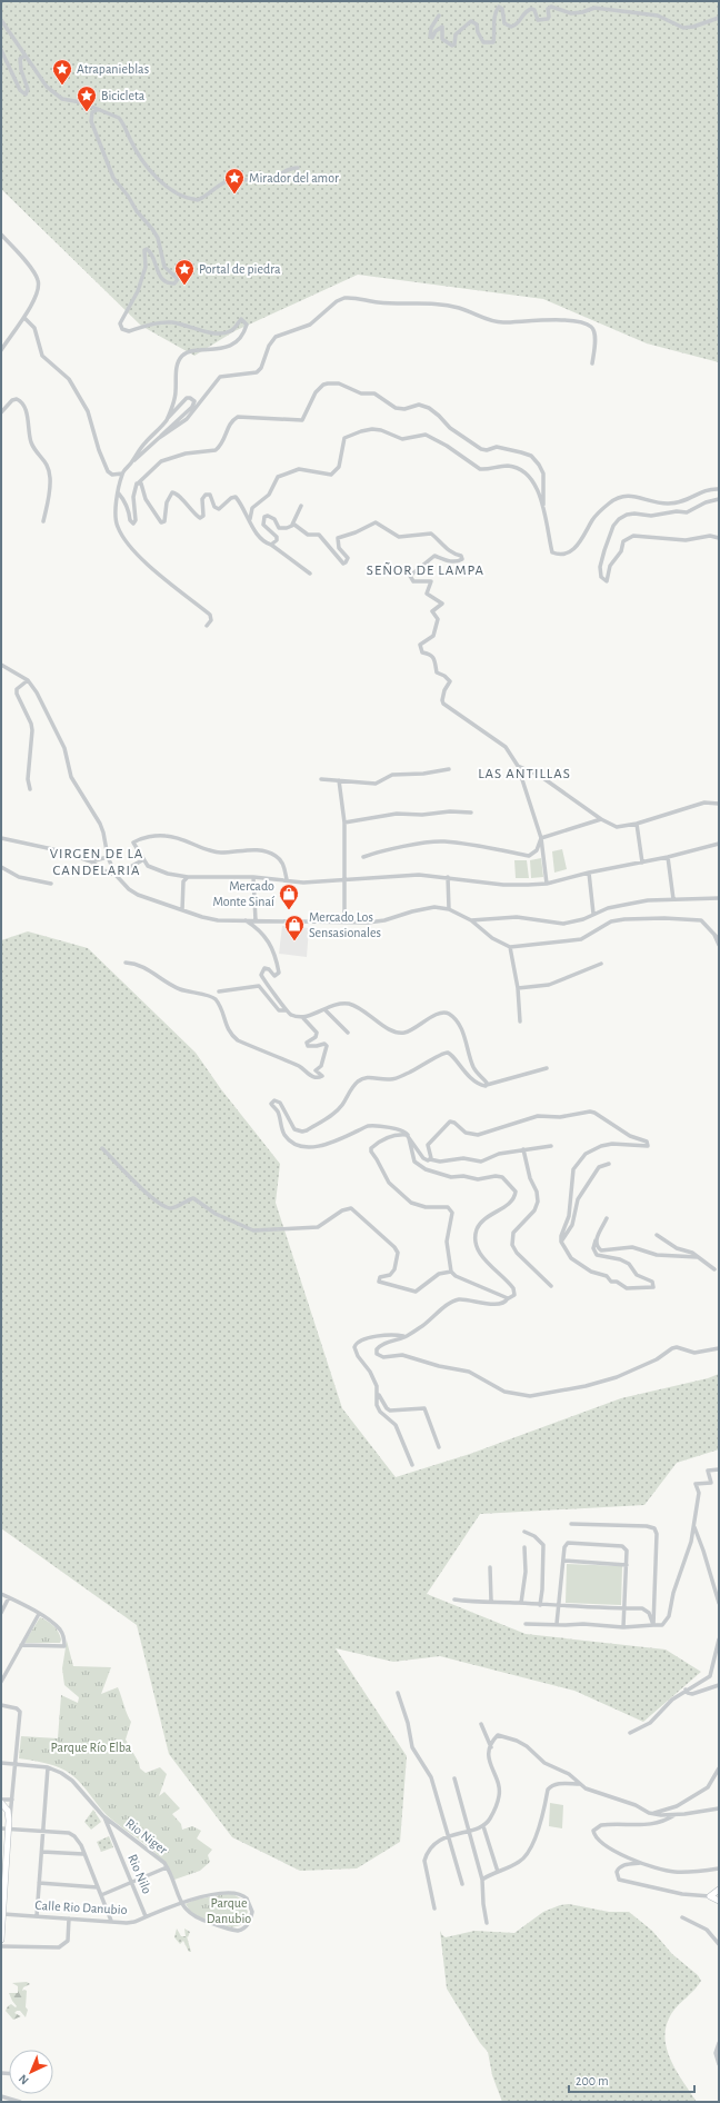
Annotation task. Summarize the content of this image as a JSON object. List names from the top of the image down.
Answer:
{
  "streets": {
    "street": ["Rio Niger", "Rio Nilo", "Calle Rio Danubio"]
  },
  "crossings": [
    ["Rio Niger", "Rio Nilo"],
    ["Rio Niger", "Calle Rio Danubio"],
    ["Rio Nilo", "Calle Rio Danubio"]
  ],
  "districts": ["SEÑOR DE LAMPA", "LAS ANTILLAS", "VIRGEN DE LA CANDELARIA"],
  "parks": ["Parque Río Elba", "Parque Danubio"],
  "places": {
    "place": [
      "Atrapanieblas",
      "Bicicleta",
      "Mirador del amor",
      "Portal de piedra"
    ],
    "shop": ["Mercado Monte Sinaí", "Mercado Los Sensasionales"]
  },
  "scale_bar": "200 m",
  "north": "bottom left"
}
